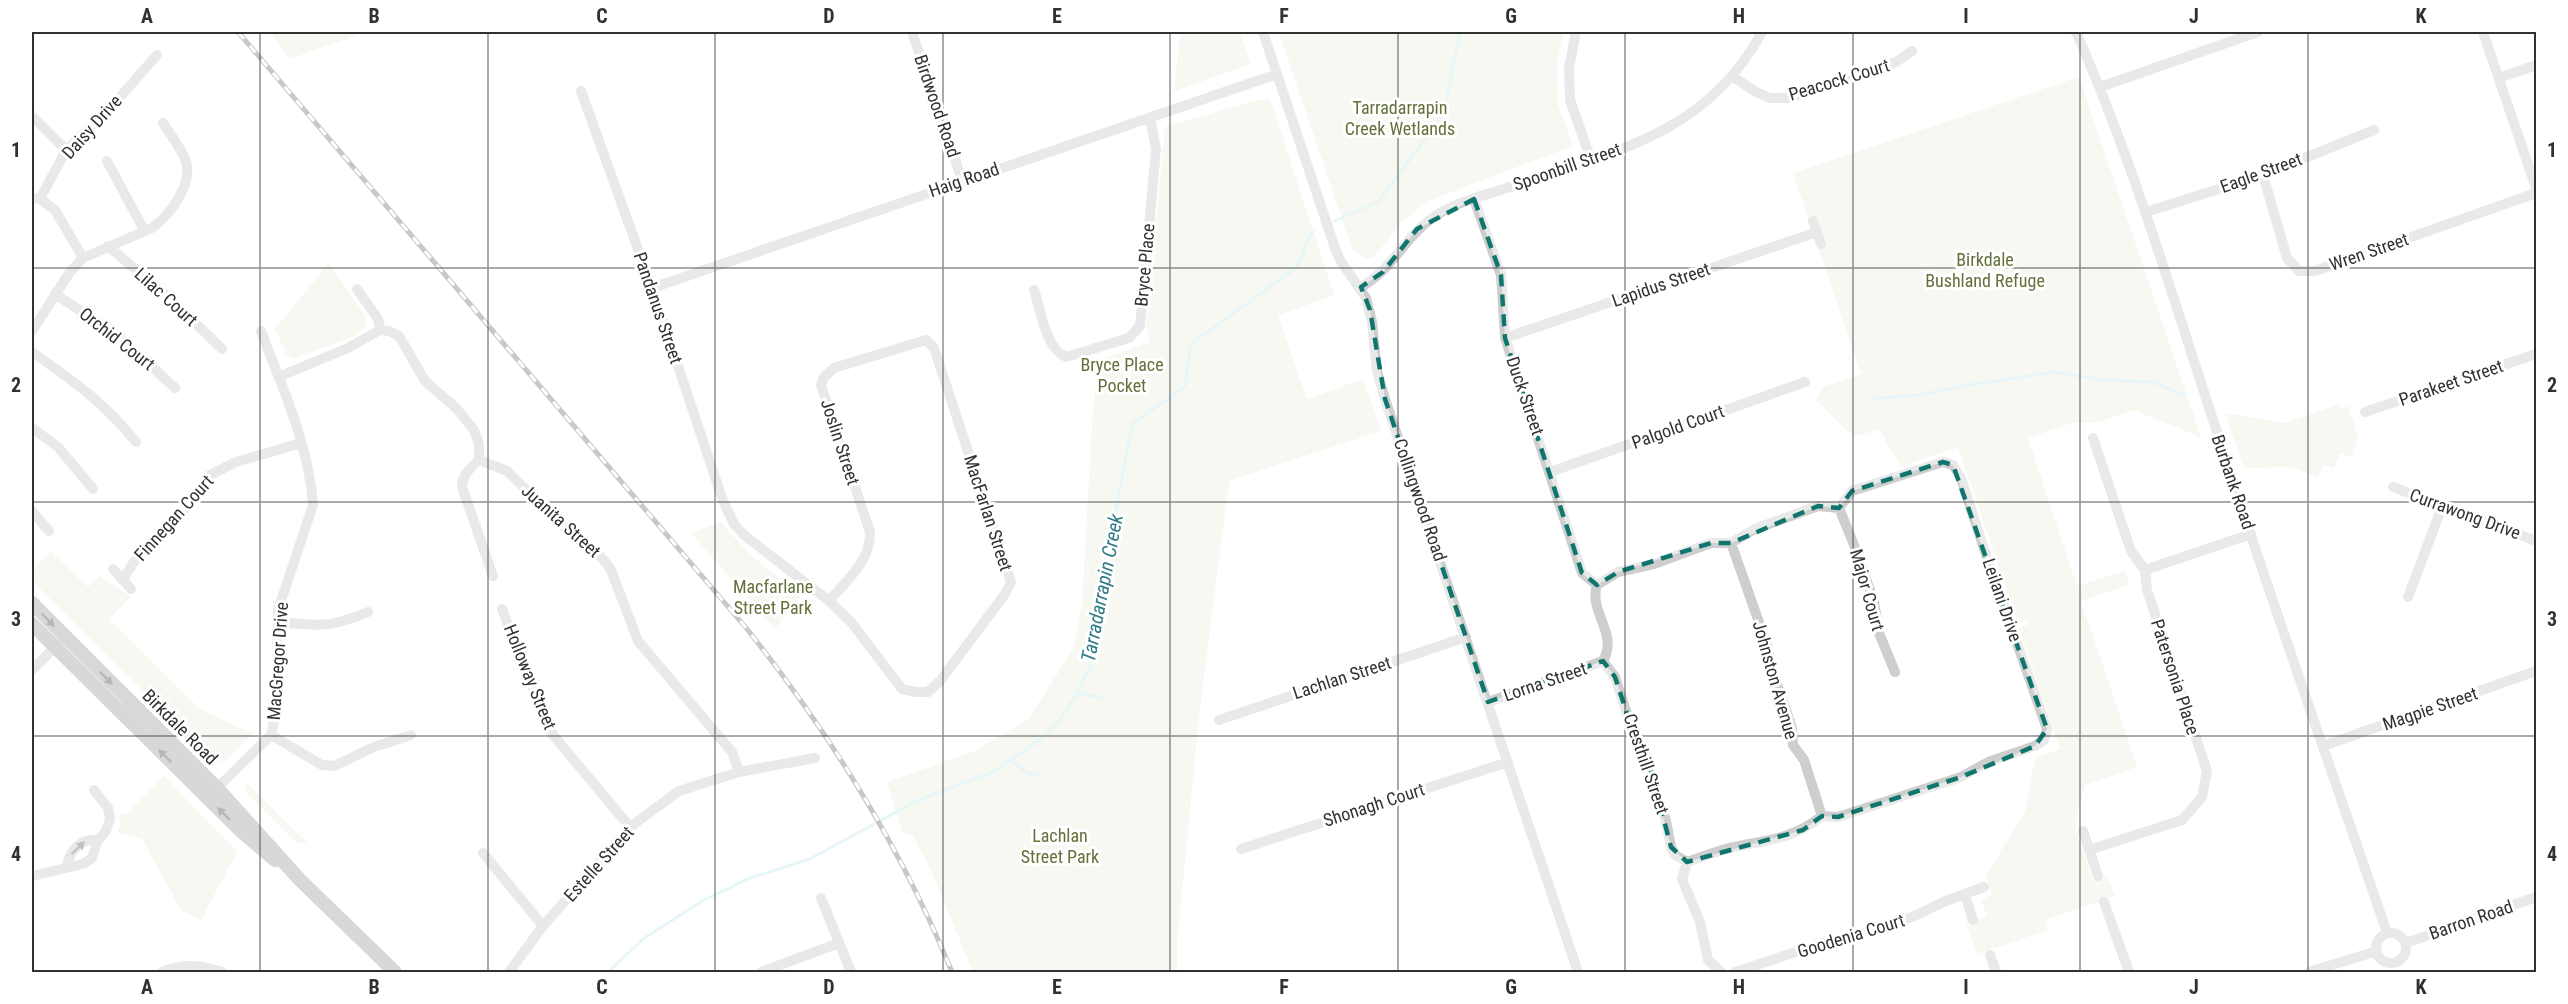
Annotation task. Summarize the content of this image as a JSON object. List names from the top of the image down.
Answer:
{
  "streets": {
    "main road": ["Birkdale Road"],
    "street": [
      "Peacock Court",
      "Birdwood Road",
      "Daisy Drive",
      "Spoonbill Street",
      "Eagle Street",
      "Haig Road",
      "Wren Street",
      "Bryce Place",
      "Lapidus Street",
      "Lilac Court",
      "Pandanus Street",
      "Orchid Court",
      "Parakeet Street",
      "Duck Street",
      "Palgold Court",
      "Joslin Street",
      "Burbank Road",
      "Collingwood Road",
      "MacFarlan Street",
      "Currawong Drive",
      "Finnegan Court",
      "Juanita Street",
      "Major Court",
      "Leilani Drive",
      "MacGregor Drive",
      "Holloway Street",
      "Patersonia Place",
      "Lachlan Street",
      "Johnston Avenue",
      "Lorna Street",
      "Magpie Street",
      "Cresthill Street",
      "Shonagh Court",
      "Estelle Street",
      "Barron Road",
      "Goodenia Court"
    ]
  },
  "crossings": [
    ["Peacock Court", "Spoonbill Street"],
    ["Birdwood Road", "Haig Road"],
    ["Spoonbill Street", "Duck Street"],
    ["Spoonbill Street", "Collingwood Road"],
    ["Eagle Street", "Wren Street"],
    ["Eagle Street", "Burbank Road"],
    ["Haig Road", "Bryce Place"],
    ["Haig Road", "Pandanus Street"],
    ["Haig Road", "Collingwood Road"],
    ["Lapidus Street", "Duck Street"],
    ["Pandanus Street", "MacFarlan Street"],
    ["Duck Street", "Palgold Court"],
    ["Joslin Street", "MacFarlan Street"],
    ["Burbank Road", "Magpie Street"],
    ["Burbank Road", "Barron Road"],
    ["Collingwood Road", "Lachlan Street"],
    ["Collingwood Road", "Lorna Street"],
    ["Collingwood Road", "Shonagh Court"],
    ["Finnegan Court", "MacGregor Drive"],
    ["Juanita Street", "Estelle Street"],
    ["Major Court", "Leilani Drive"],
    ["Leilani Drive", "Johnston Avenue"],
    ["Leilani Drive", "Cresthill Street"],
    ["MacGregor Drive", "Birkdale Road"],
    ["Holloway Street", "Estelle Street"],
    ["Lorna Street", "Cresthill Street"]
  ],
  "water": ["Tarradarrapin Creek"],
  "parks": [
    "Tarradarrapin Creek Wetlands",
    "Birkdale Bushland Refuge",
    "Bryce Place Pocket",
    "Macfarlane Street Park",
    "Lachlan Street Park"
  ],
  "grid": {
    "columns": [
      "A",
      "B",
      "C",
      "D",
      "E",
      "F",
      "G",
      "H",
      "I",
      "J",
      "K"
    ],
    "rows": [
      "1",
      "2",
      "3",
      "4"
    ]
  }
}
